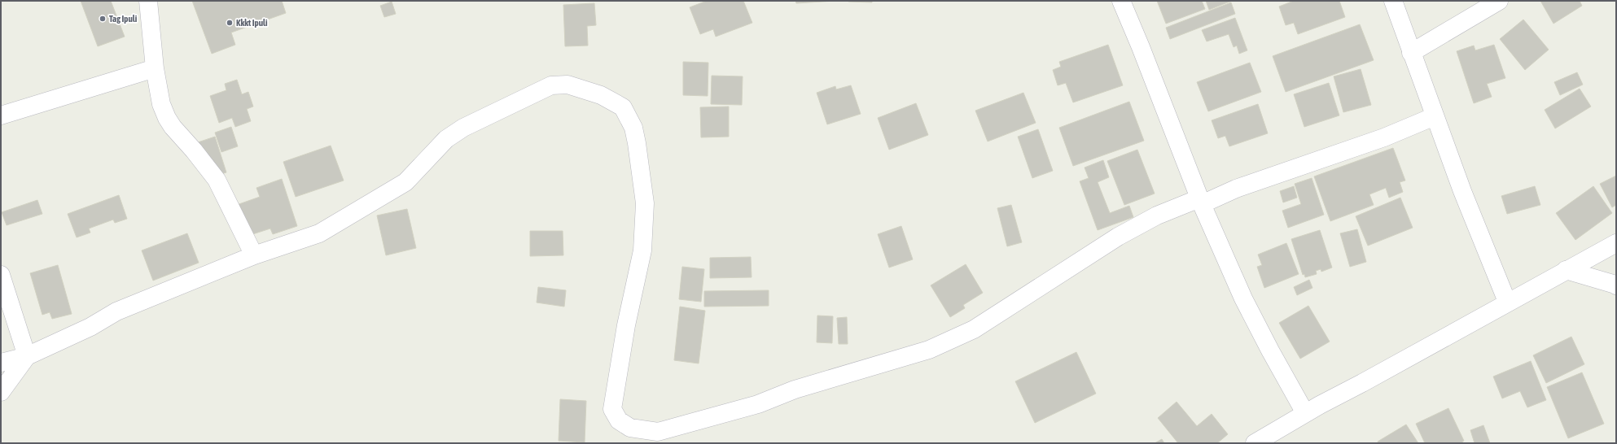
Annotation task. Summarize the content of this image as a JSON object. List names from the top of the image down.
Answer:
{
  "places": ["Tag Ipuli", "Kkkt Ipuli"]
}
